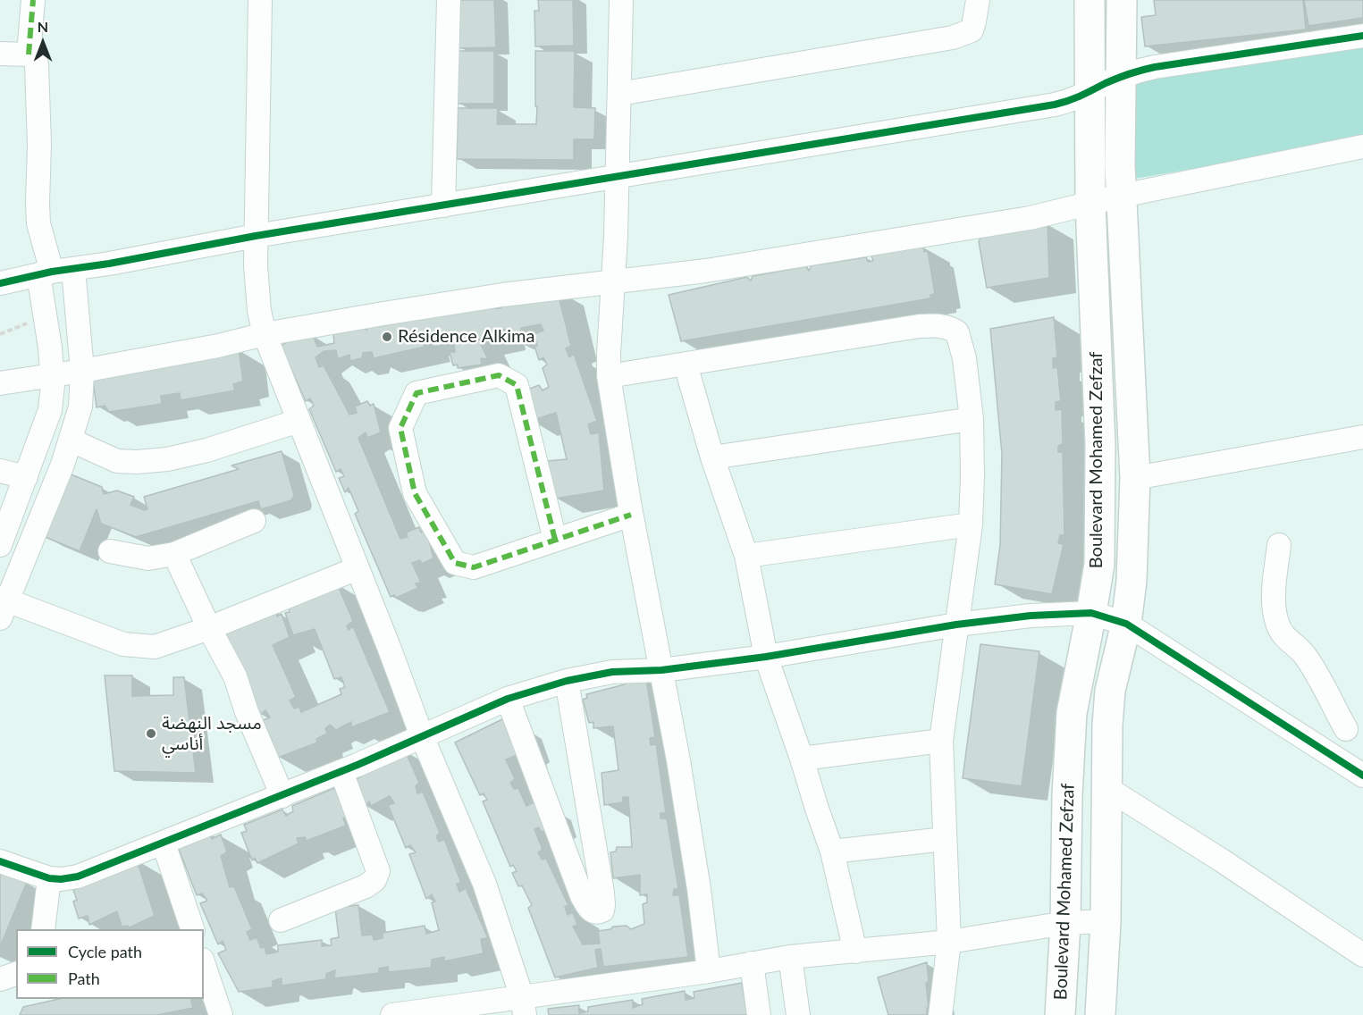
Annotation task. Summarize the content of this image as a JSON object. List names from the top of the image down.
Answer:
{
  "streets": {
    "main road": ["Boulevard Mohamed Zefzaf"]
  },
  "places": ["Résidence Alkima", "مسجد النهضة أناسي"],
  "legend": ["Cycle path", "Path"],
  "north": "top"
}
